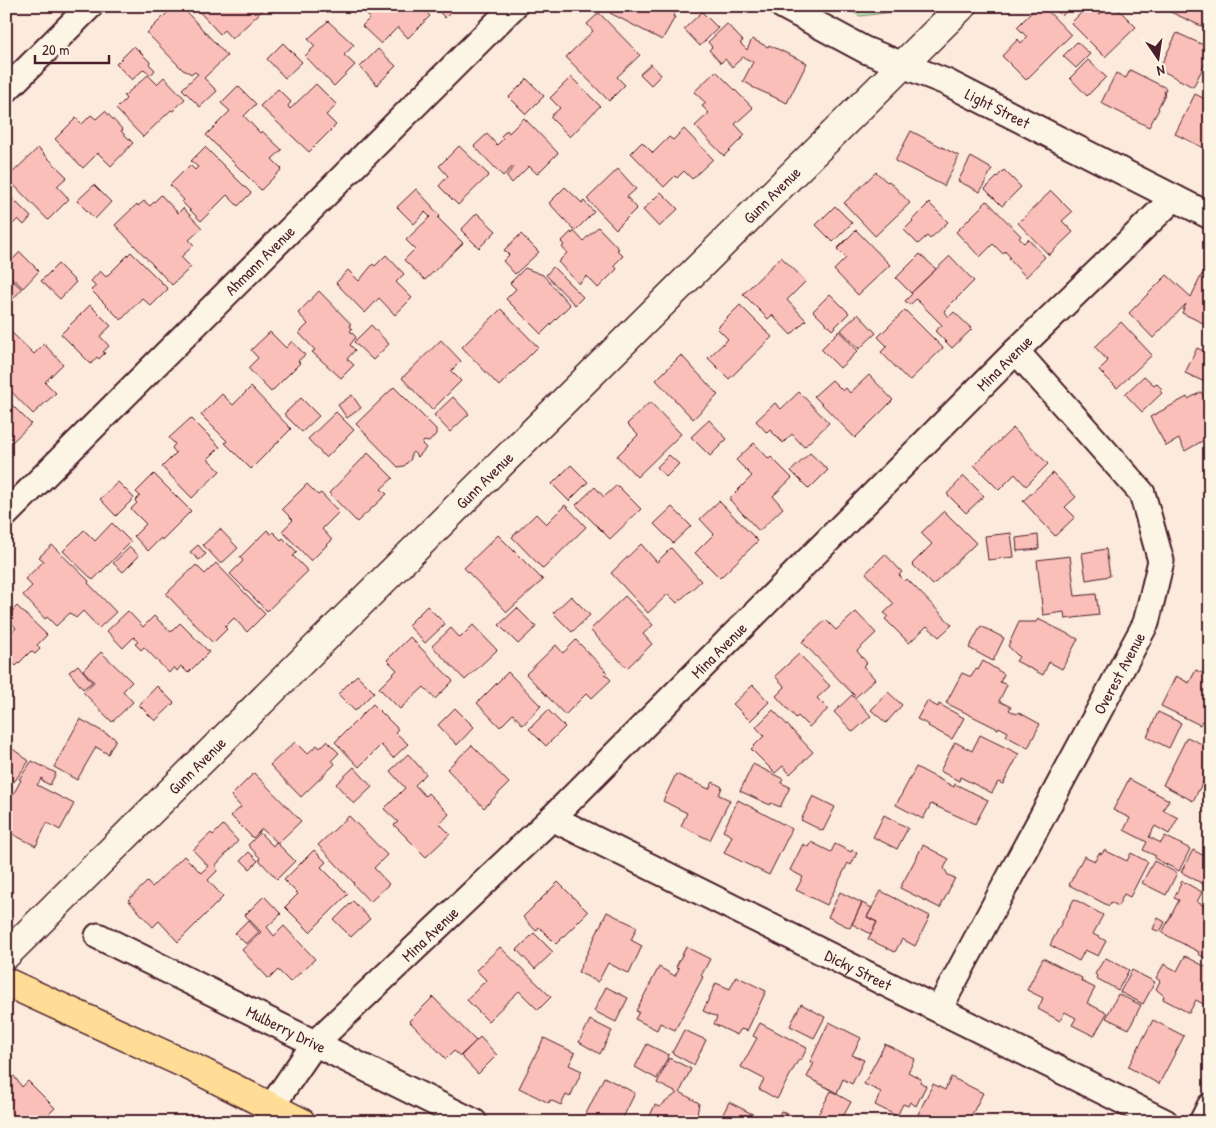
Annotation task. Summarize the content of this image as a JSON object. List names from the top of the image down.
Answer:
{
  "streets": {
    "street": [
      "Light Street",
      "Gunn Avenue",
      "Ahmann Avenue",
      "Mina Avenue",
      "Overest Avenue",
      "Dicky Street",
      "Mulberry Drive"
    ]
  },
  "crossings": [
    ["Light Street", "Gunn Avenue"],
    ["Light Street", "Mina Avenue"],
    ["Mina Avenue", "Overest Avenue"],
    ["Mina Avenue", "Dicky Street"],
    ["Mina Avenue", "Mulberry Drive"],
    ["Overest Avenue", "Dicky Street"]
  ],
  "scale_bar": "20 m",
  "north": "bottom"
}
